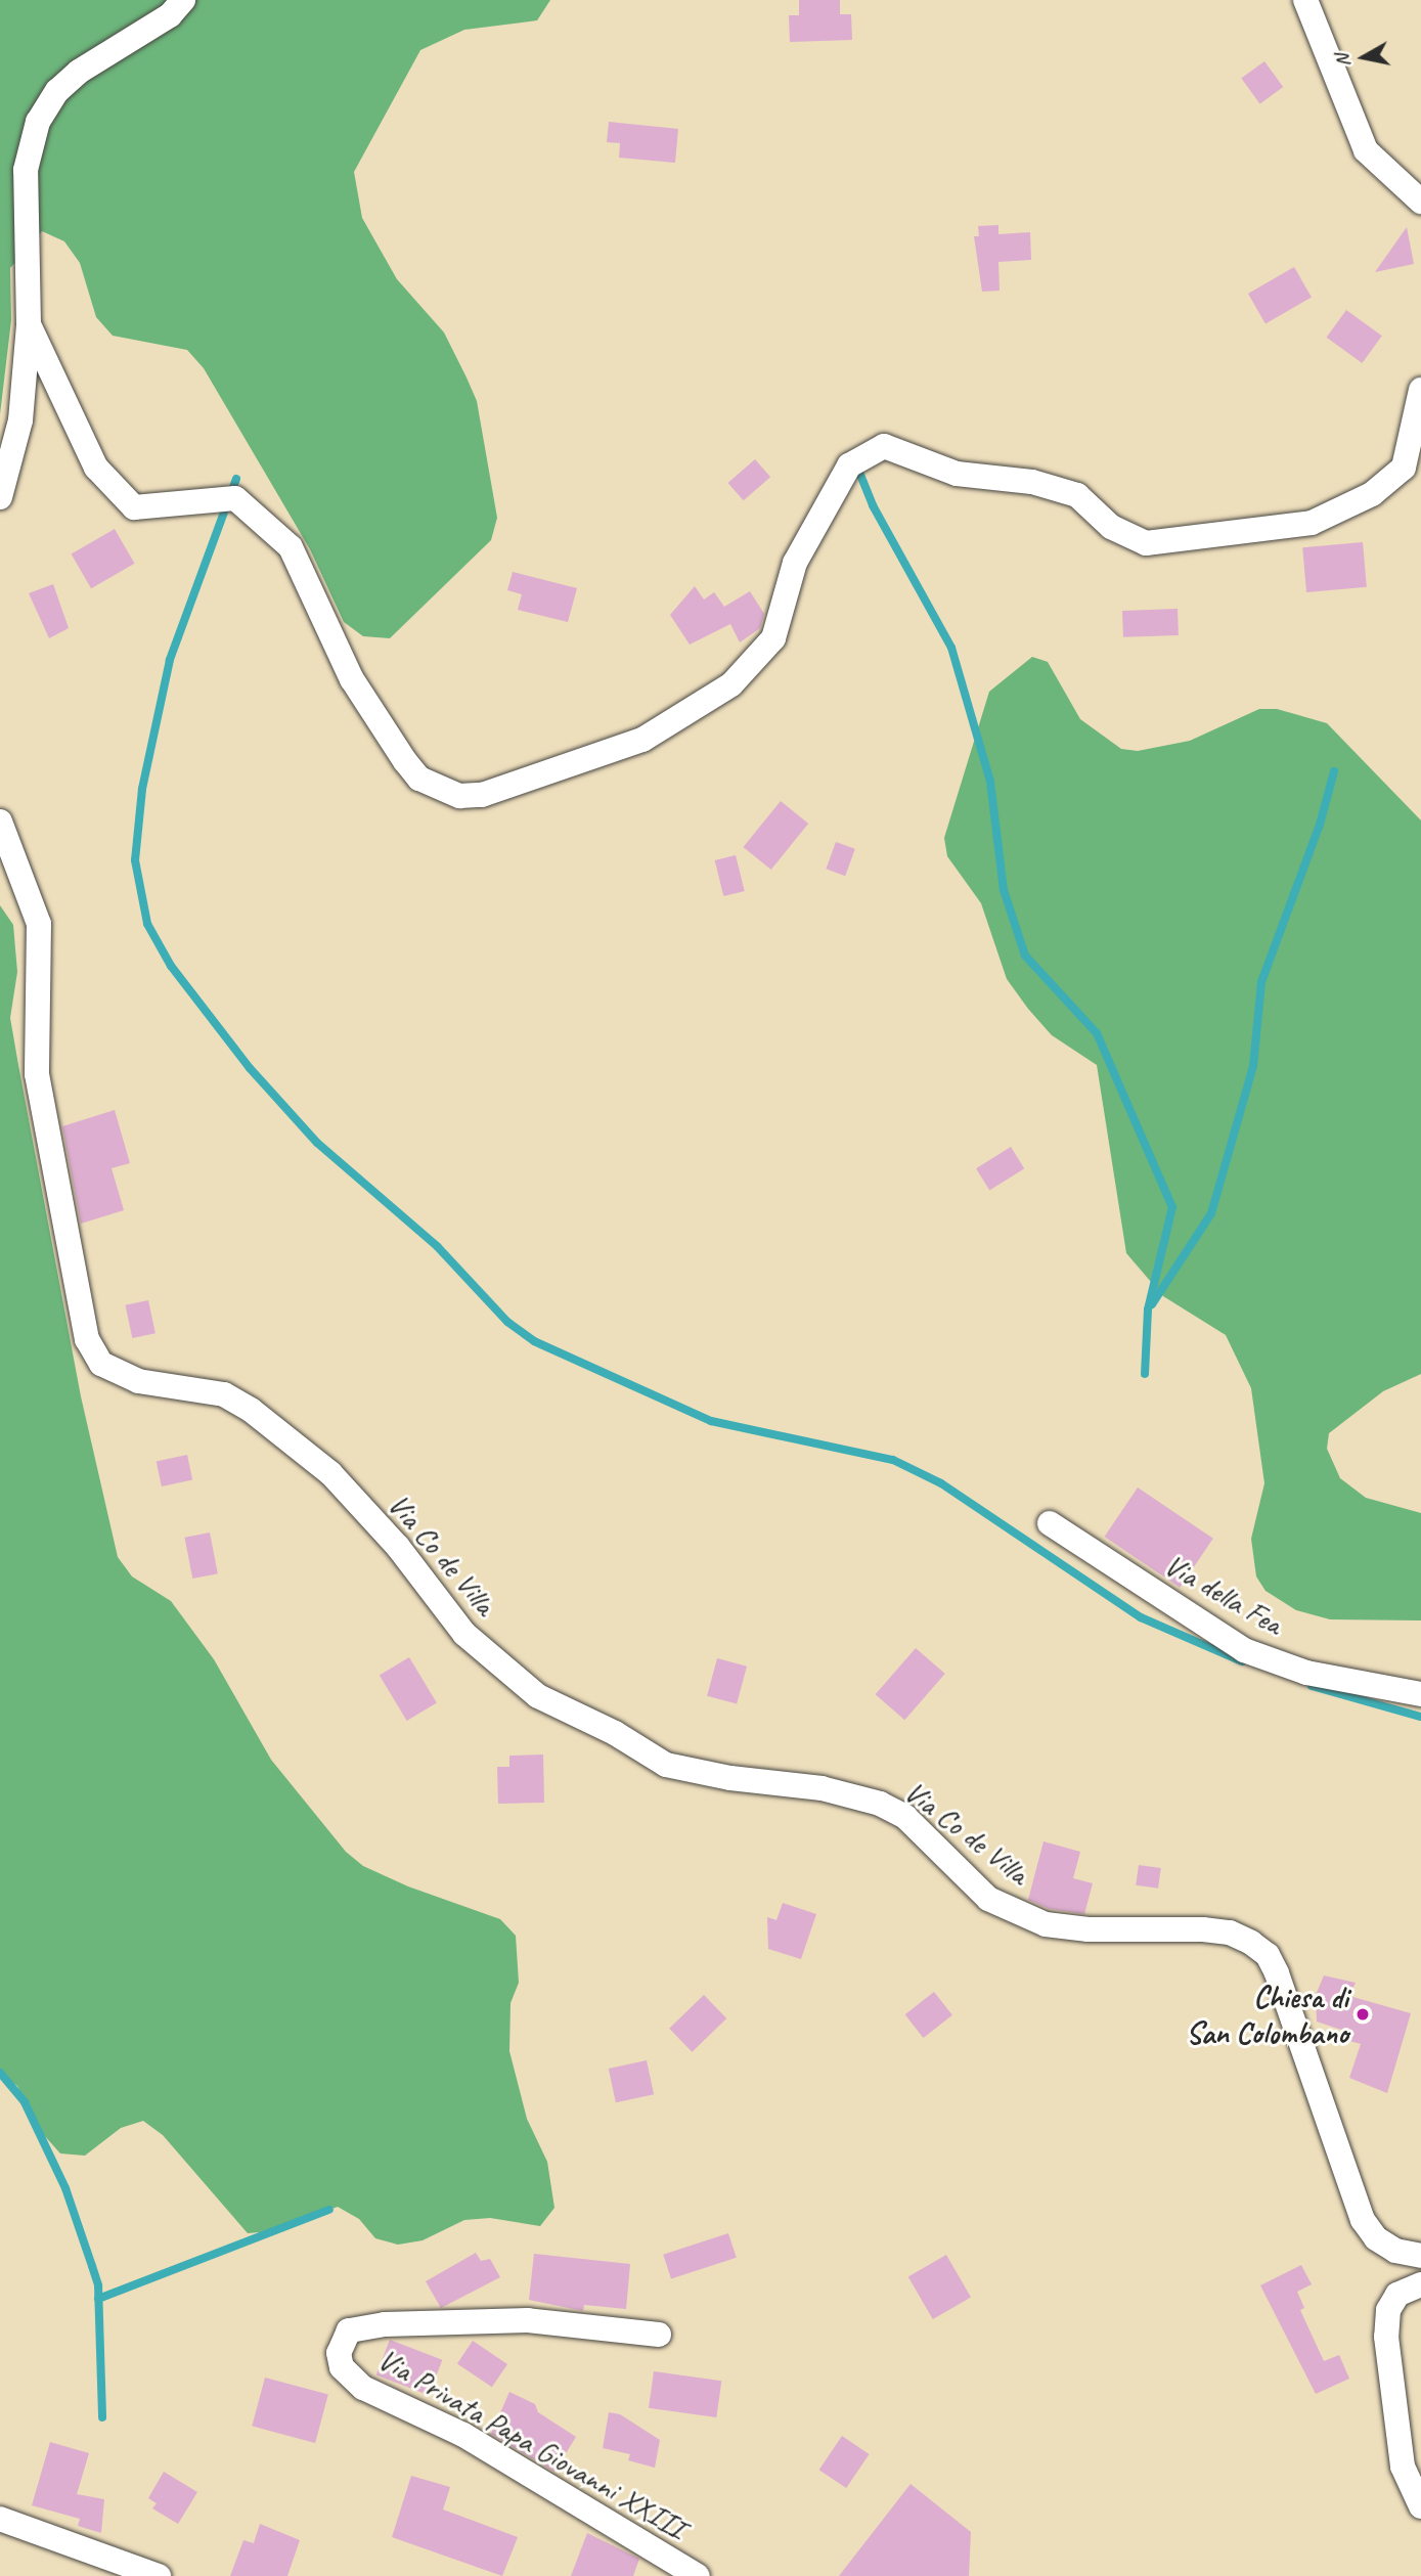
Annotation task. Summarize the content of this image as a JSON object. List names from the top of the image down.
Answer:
{
  "streets": {
    "street": ["Via Co de Villa", "Via della Fea", "Via Privata Papa Giovanni XXIII"]
  },
  "places": ["Chiesa di San Colombano"],
  "north": "left"
}
